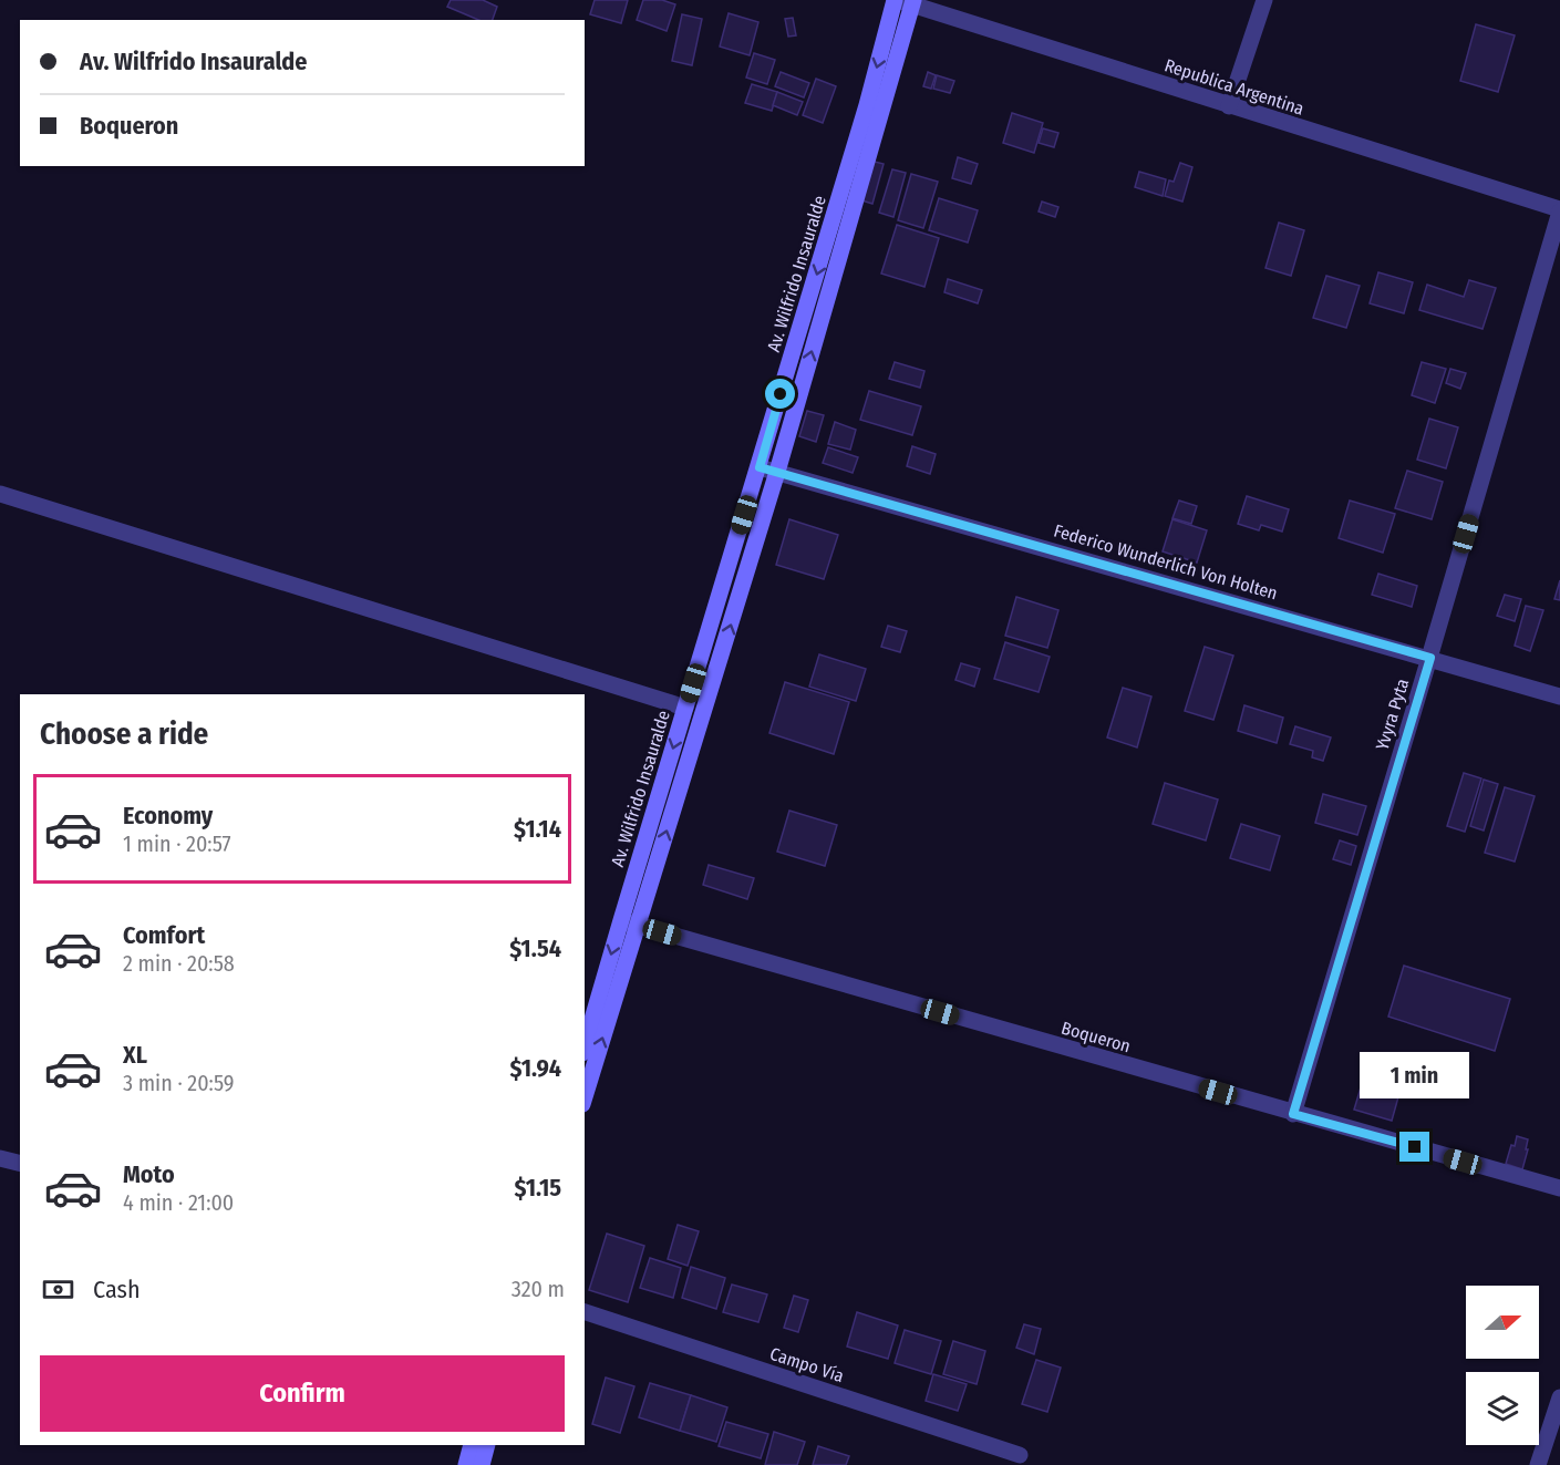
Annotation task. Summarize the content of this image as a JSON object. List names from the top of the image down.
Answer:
{
  "streets": {
    "street": [
      "Republica Argentina",
      "Av. Wilfrido Insauralde",
      "Federico Wunderlich Von Holten",
      "Yvyra Pyta",
      "Boqueron",
      "Campo Vía"
    ]
  },
  "crossings": [
    ["Republica Argentina", "Av. Wilfrido Insauralde"],
    ["Republica Argentina", "Yvyra Pyta"],
    ["Av. Wilfrido Insauralde", "Federico Wunderlich Von Holten"],
    ["Av. Wilfrido Insauralde", "Boqueron"],
    ["Federico Wunderlich Von Holten", "Yvyra Pyta"],
    ["Yvyra Pyta", "Boqueron"]
  ],
  "north": "right",
  "page": {
    "banner": ["Av. Wilfrido Insauralde", "Boqueron"],
    "heading": "Choose a ride",
    "list": [
      {
        "name": "Economy",
        "note": "1 min · 20:57",
        "value": "$1.14"
      },
      {
        "name": "Comfort",
        "note": "2 min · 20:58",
        "value": "$1.54"
      },
      {
        "name": "XL",
        "note": "3 min · 20:59",
        "value": "$1.94"
      },
      {
        "name": "Moto",
        "note": "4 min · 21:00",
        "value": "$1.15"
      }
    ],
    "bubble": "1 min",
    "pay": ["Cash", "320 m"],
    "buttons": "Confirm"
  }
}
